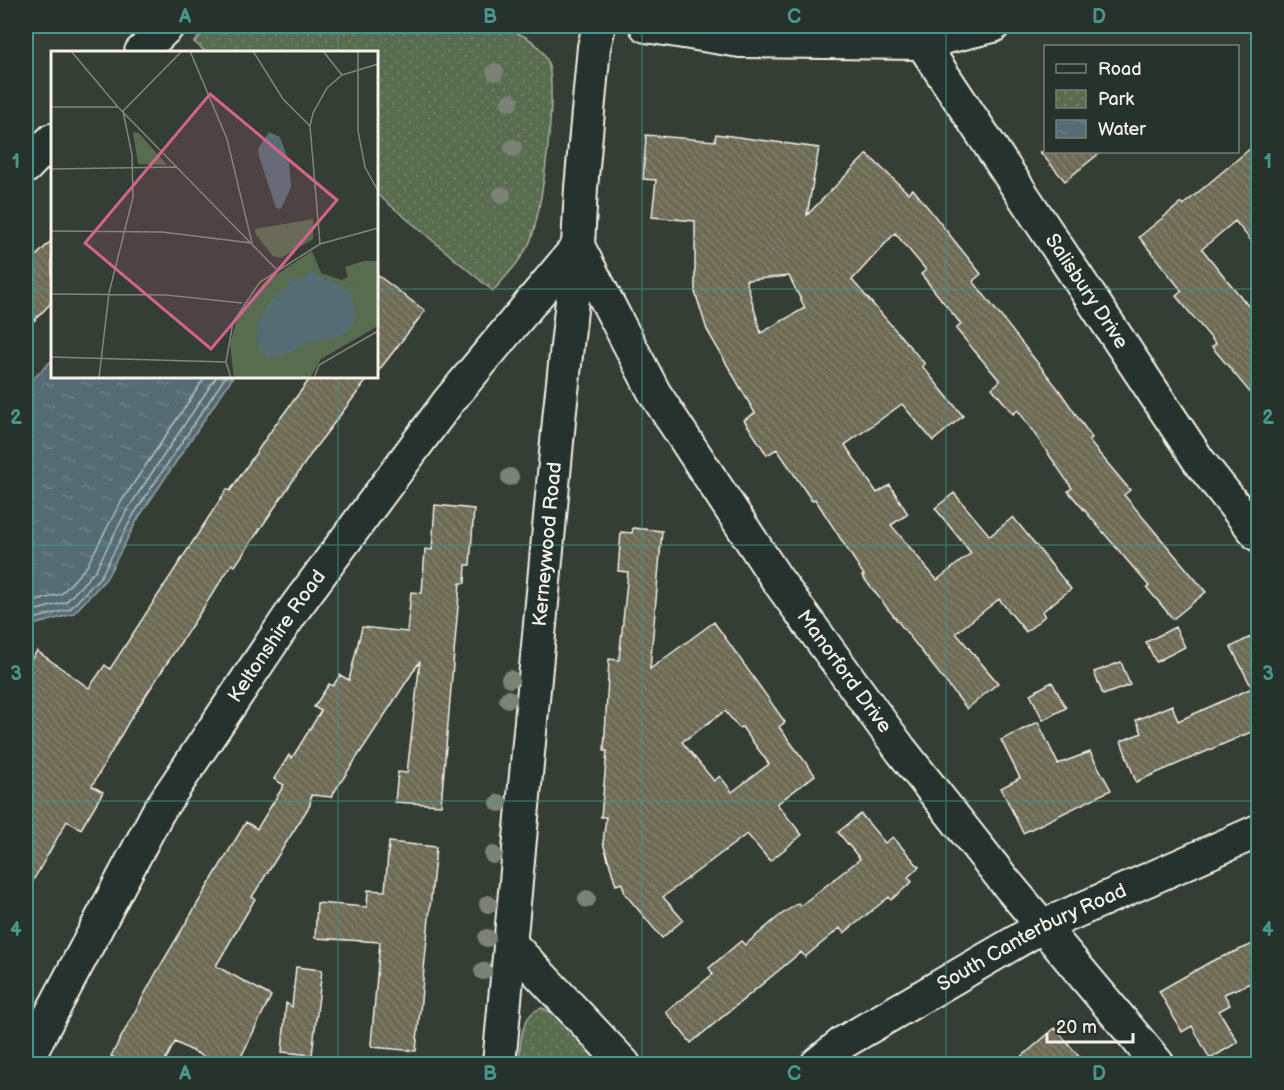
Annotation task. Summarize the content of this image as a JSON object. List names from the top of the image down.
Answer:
{
  "streets": {
    "street": [
      "Salisbury Drive",
      "Kerneywood Road",
      "Keltonshire Road",
      "Manorford Drive",
      "South Canterbury Road"
    ]
  },
  "crossings": [
    ["Kerneywood Road", "Keltonshire Road"],
    ["Kerneywood Road", "Manorford Drive"],
    ["Keltonshire Road", "Manorford Drive"],
    ["Manorford Drive", "South Canterbury Road"]
  ],
  "legend": ["Road", "Park", "Water"],
  "scale_bar": "20 m",
  "grid": {
    "columns": [
      "A",
      "B",
      "C",
      "D"
    ],
    "rows": [
      "1",
      "2",
      "3",
      "4"
    ]
  }
}
